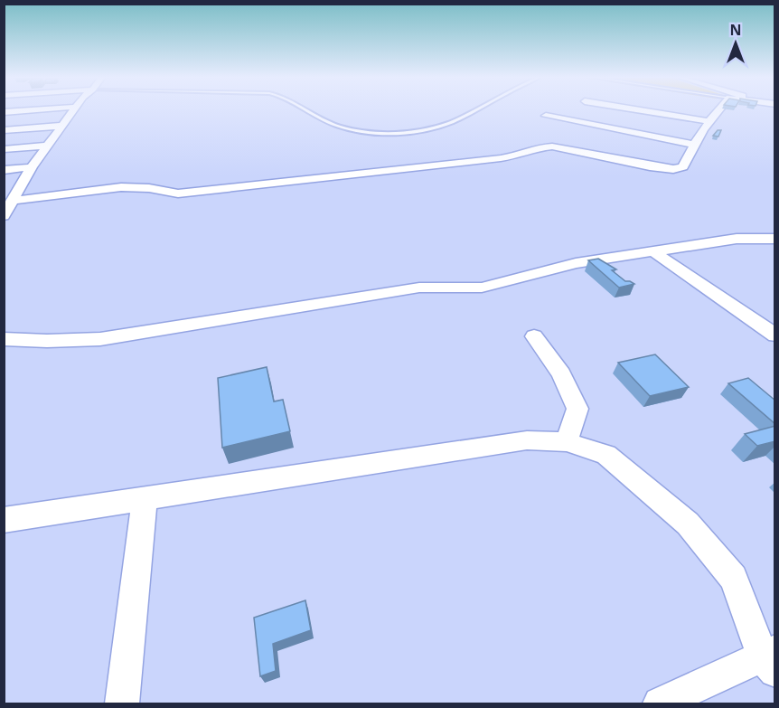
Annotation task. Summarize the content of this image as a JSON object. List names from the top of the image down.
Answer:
{
  "north": "top"
}
